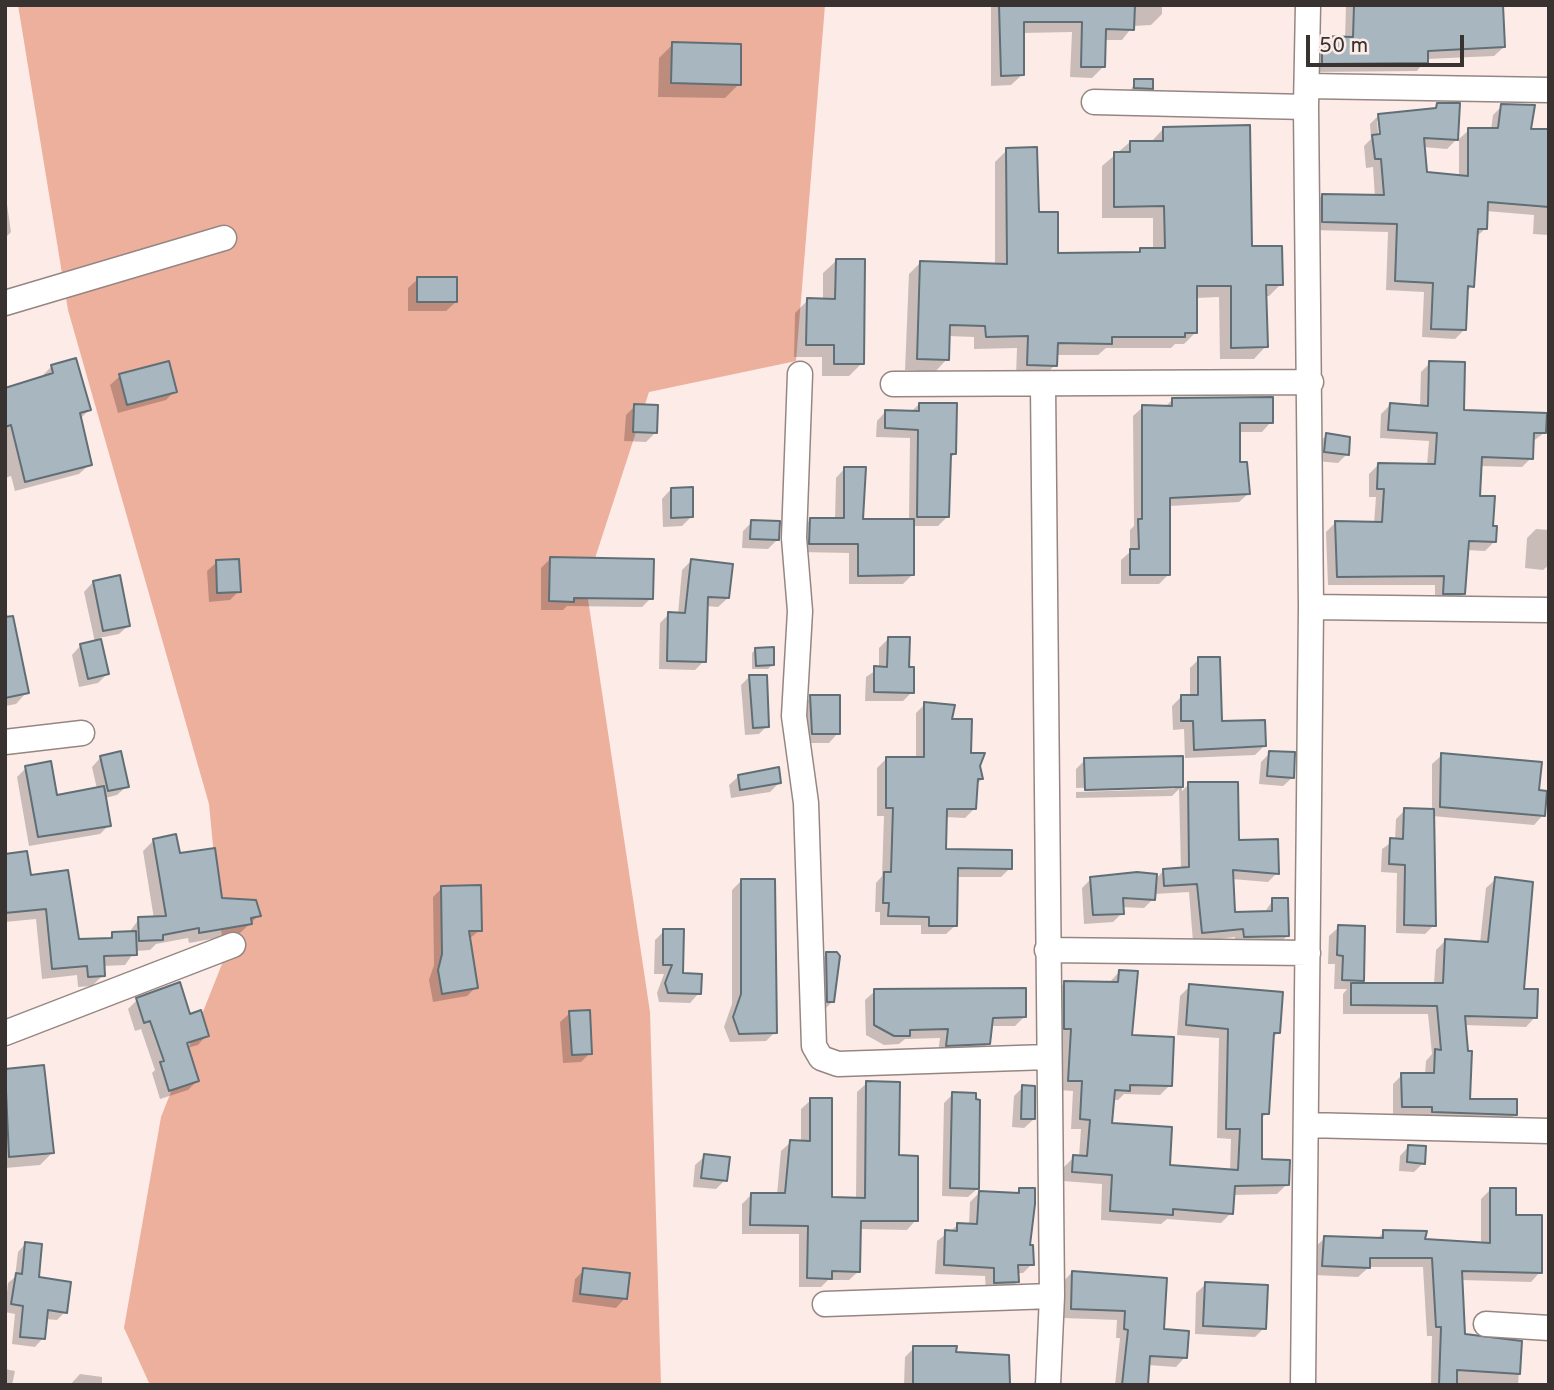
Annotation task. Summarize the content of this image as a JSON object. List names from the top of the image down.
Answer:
{
  "scale_bar": "50 m"
}
